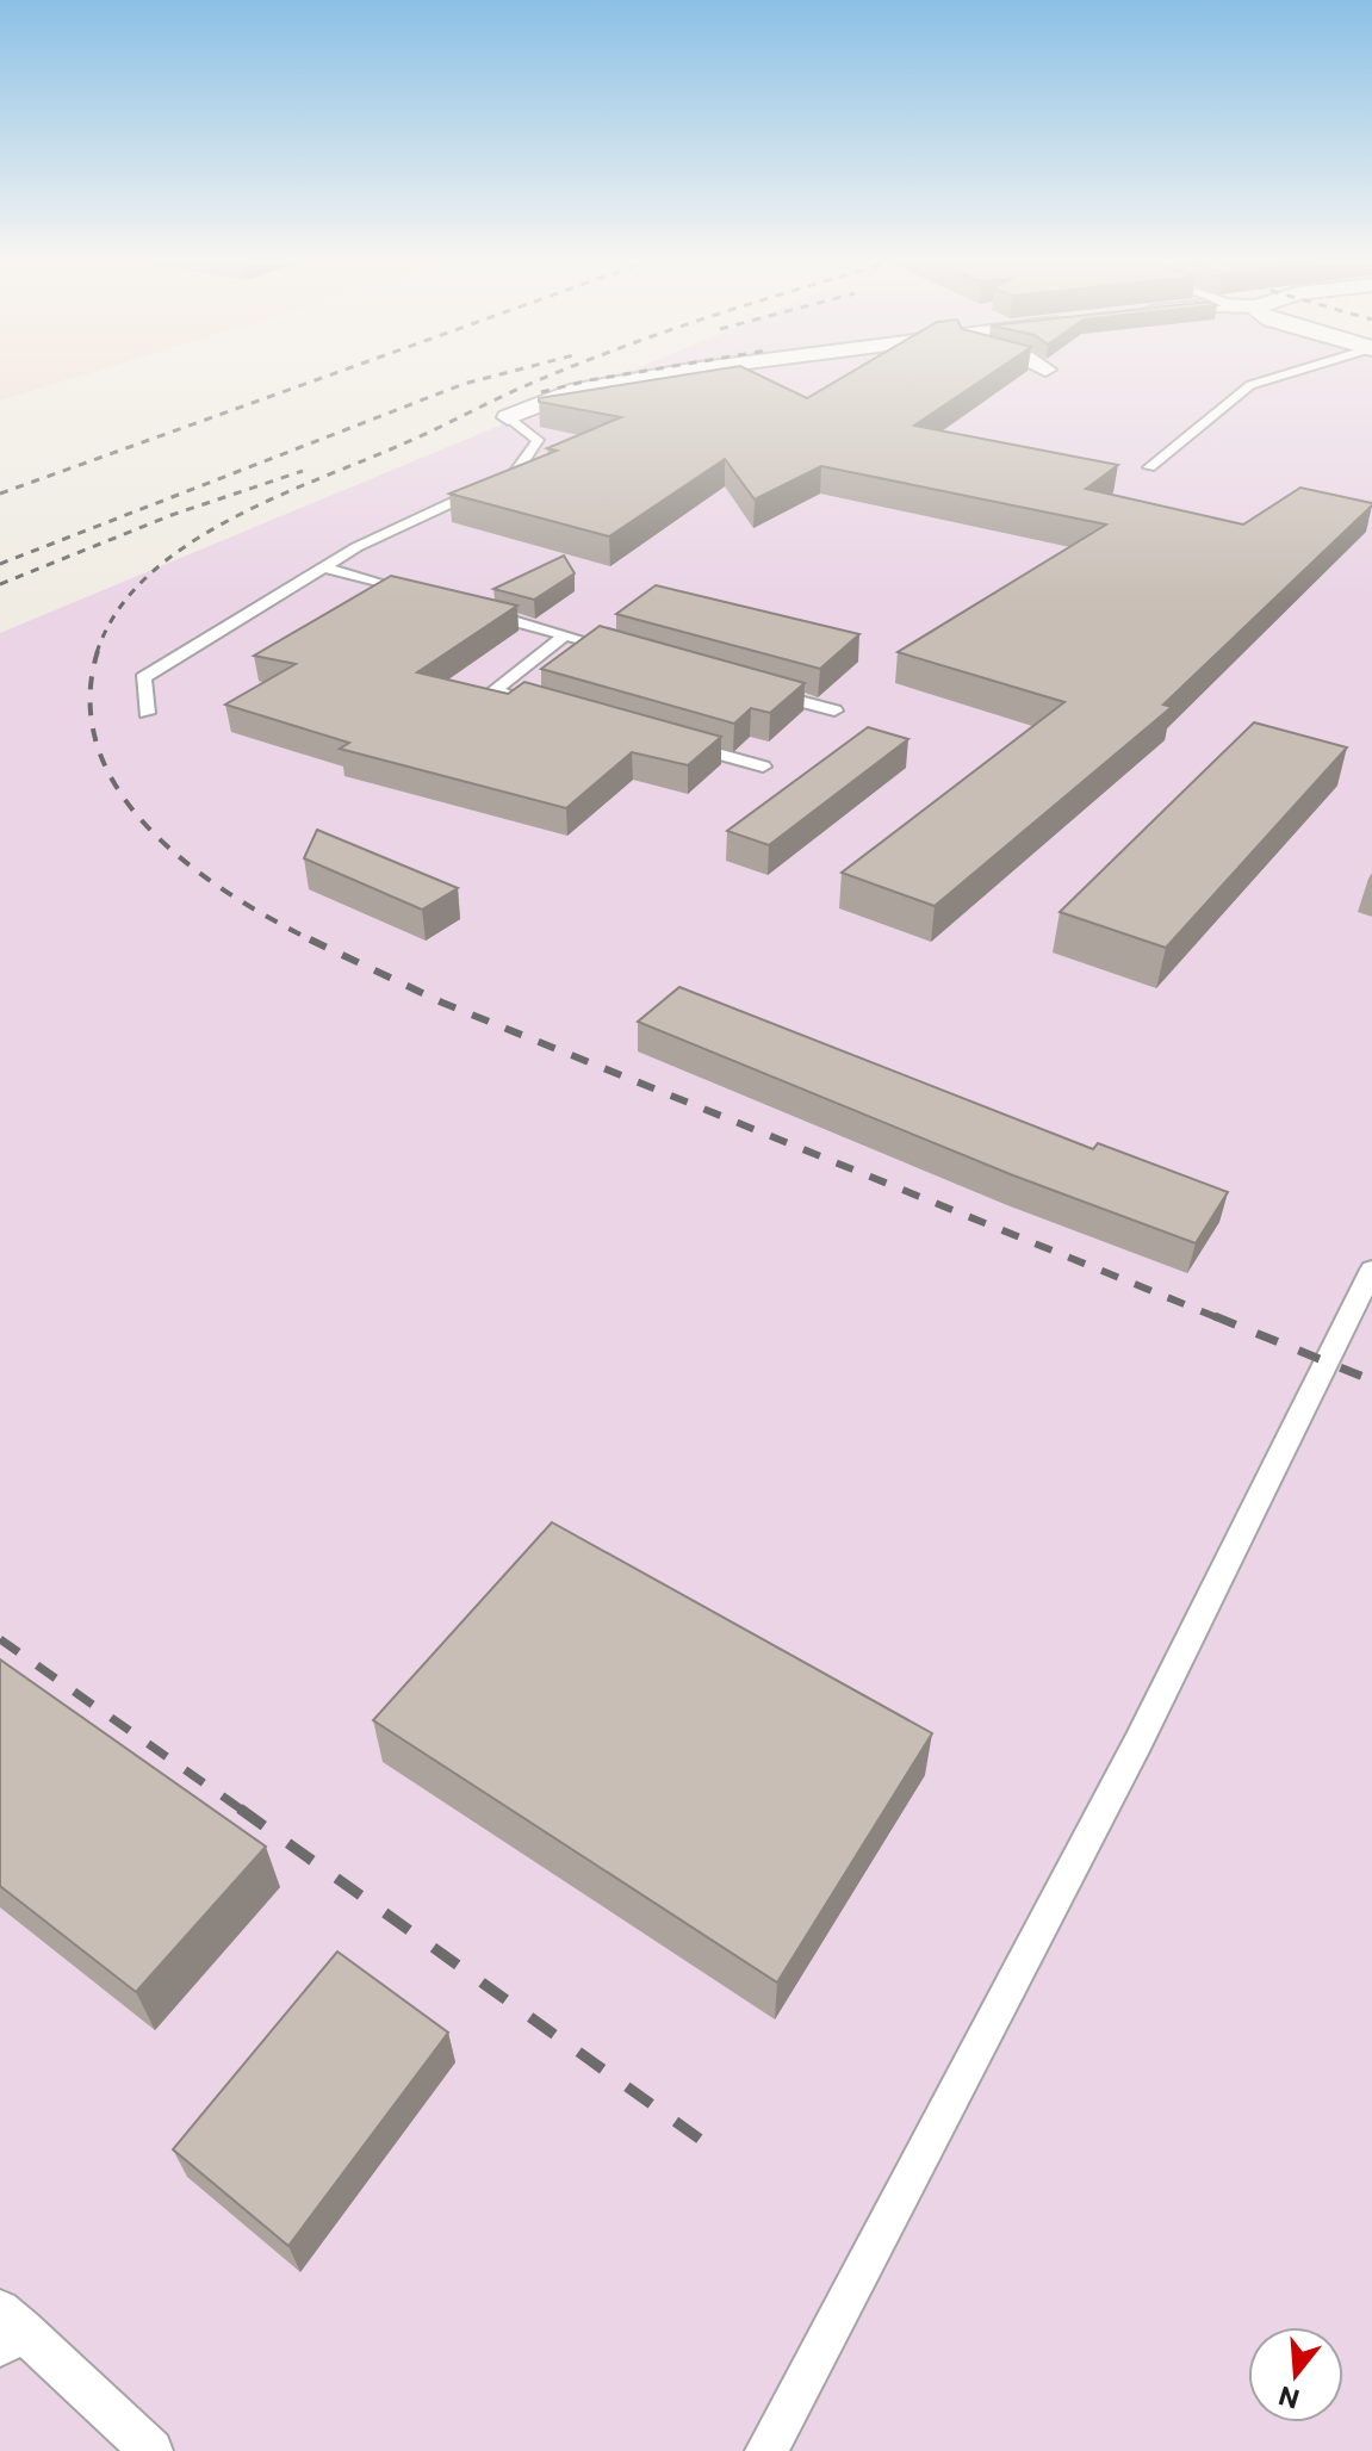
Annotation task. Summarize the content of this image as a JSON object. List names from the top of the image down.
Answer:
{
  "north": "bottom"
}
